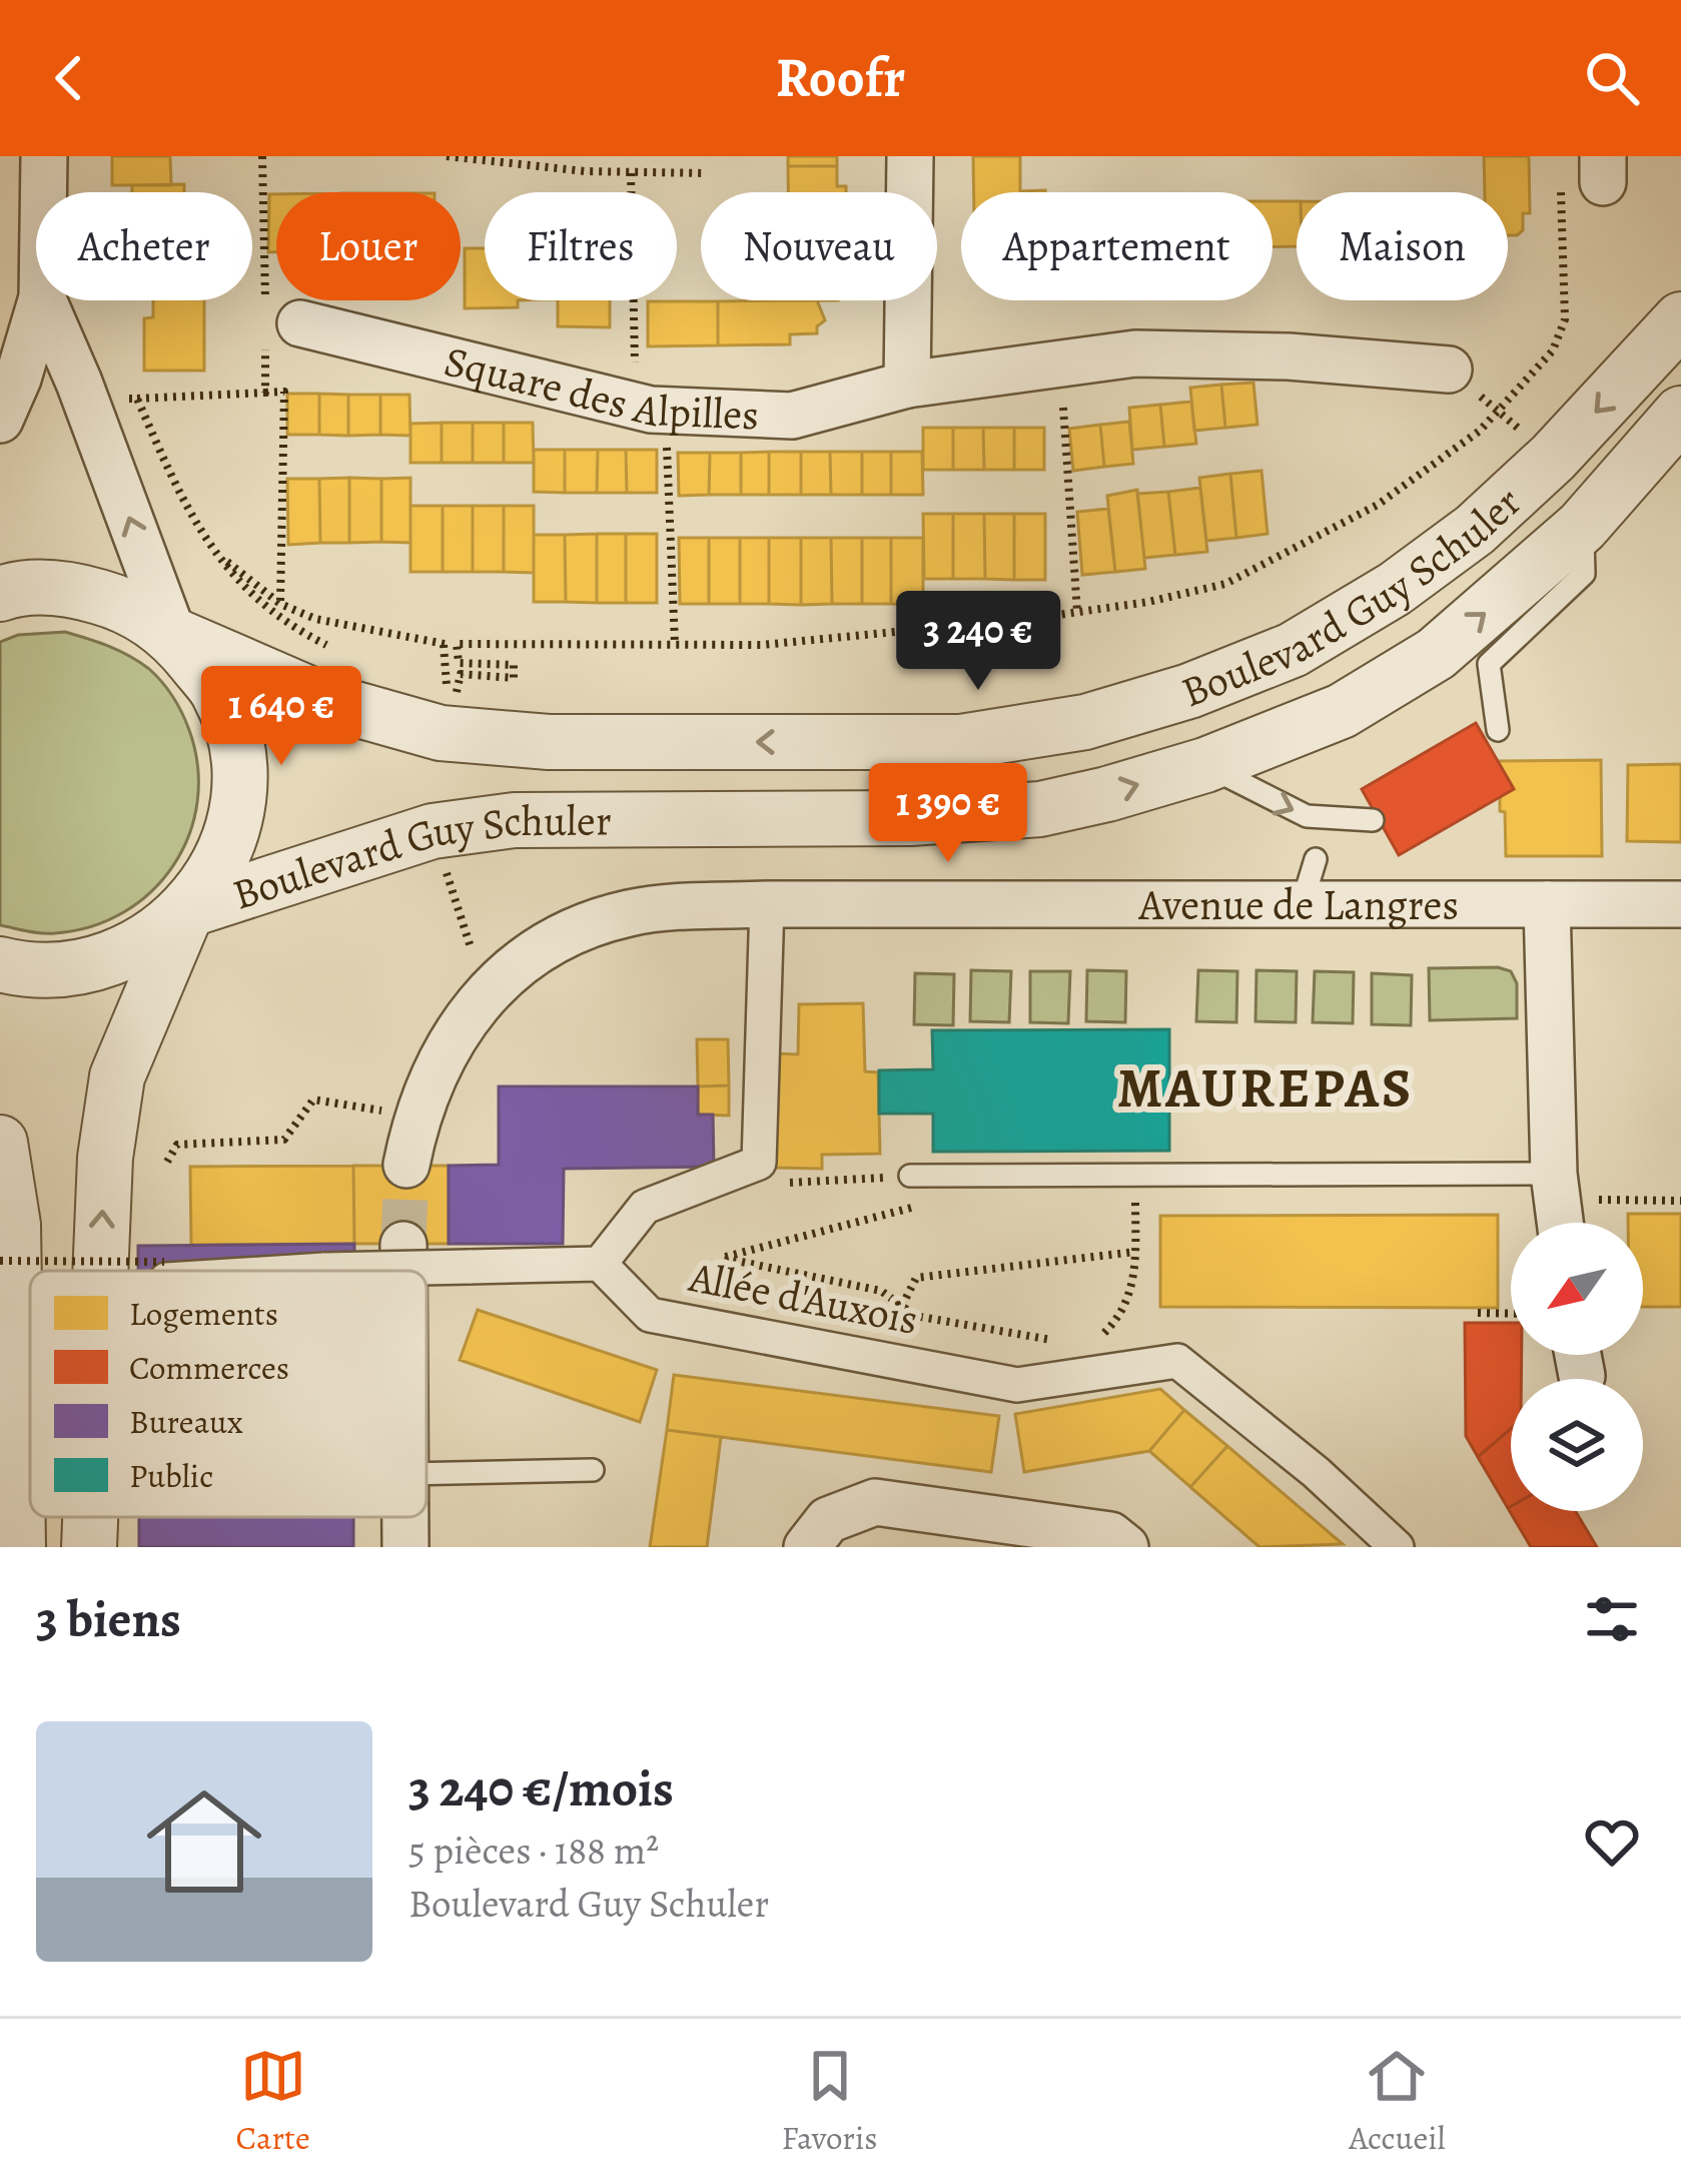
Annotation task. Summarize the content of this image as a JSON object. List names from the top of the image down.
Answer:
{
  "streets": {
    "street": [
      "Square des Alpilles",
      "Boulevard Guy Schuler",
      "Avenue de Langres",
      "Allée d'Auxois"
    ]
  },
  "districts": ["MAUREPAS"],
  "legend": [
    "Logements",
    "Commerces",
    "Bureaux",
    "Public"
  ],
  "north": "bottom left",
  "page": {
    "header": "Roofr",
    "chip": [
      "Acheter",
      "Louer",
      "Filtres",
      "Nouveau",
      "Appartement",
      "Maison"
    ],
    "price": ["3 240 €", "1 640 €", "1 390 €"],
    "heading": "3 biens",
    "list": [
      {
        "name": "3 240 €/mois",
        "note": "5 pièces · 188 m² · Boulevard Guy Schuler"
      }
    ],
    "tabs": ["Carte", "Favoris", "Accueil"]
  }
}
